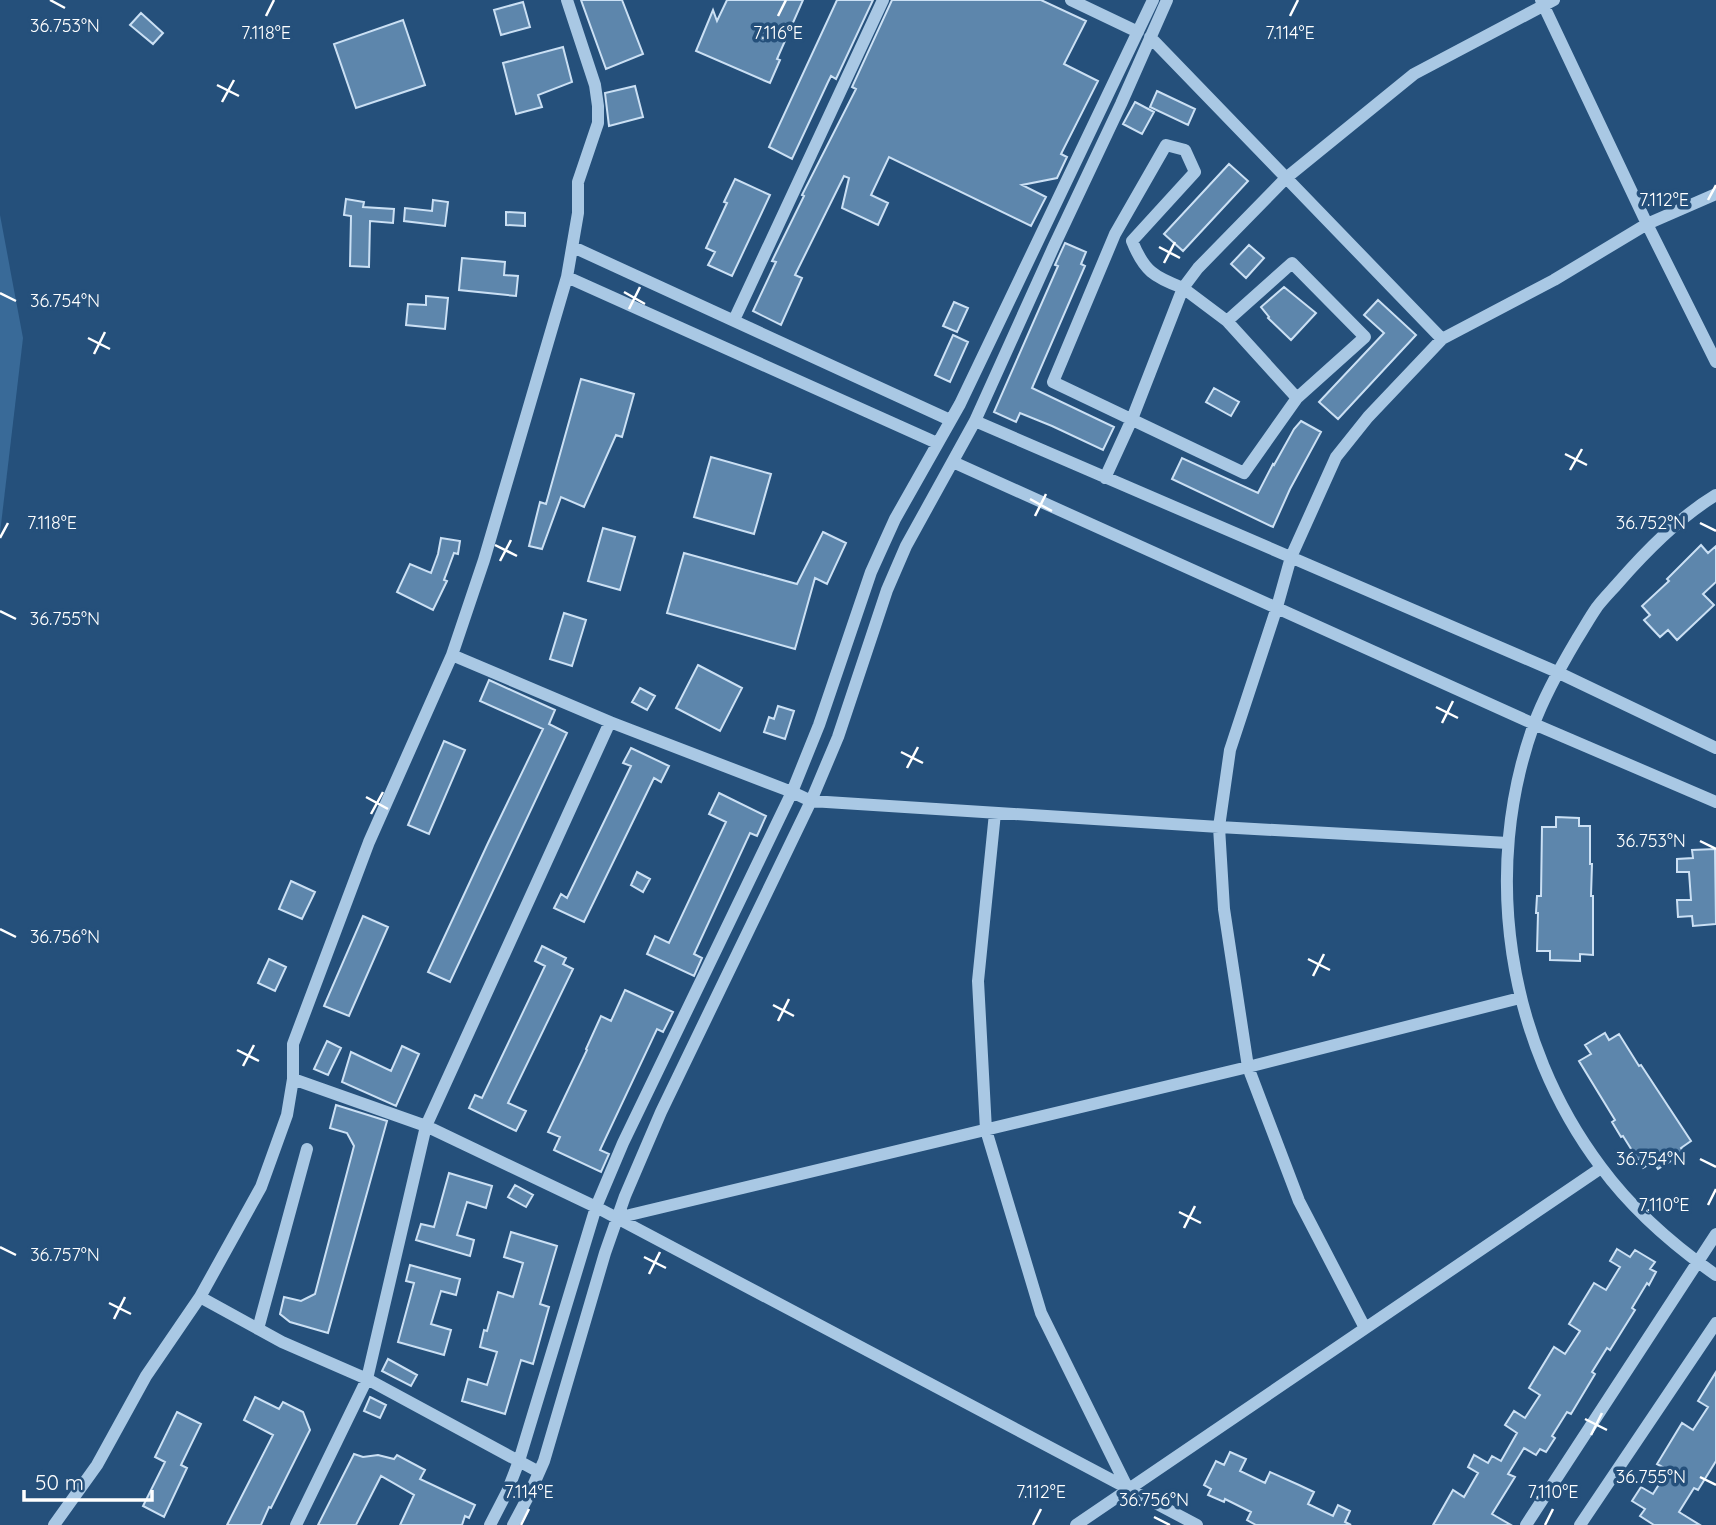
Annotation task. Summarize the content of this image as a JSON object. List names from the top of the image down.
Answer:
{
  "scale_bar": "50 m",
  "coordinates": [
    "36.753°N",
    "7.118°E",
    "7.116°E",
    "7.114°E",
    "7.112°E",
    "36.754°N",
    "36.752°N",
    "36.755°N",
    "36.756°N",
    "7.110°E",
    "36.757°N"
  ]
}
